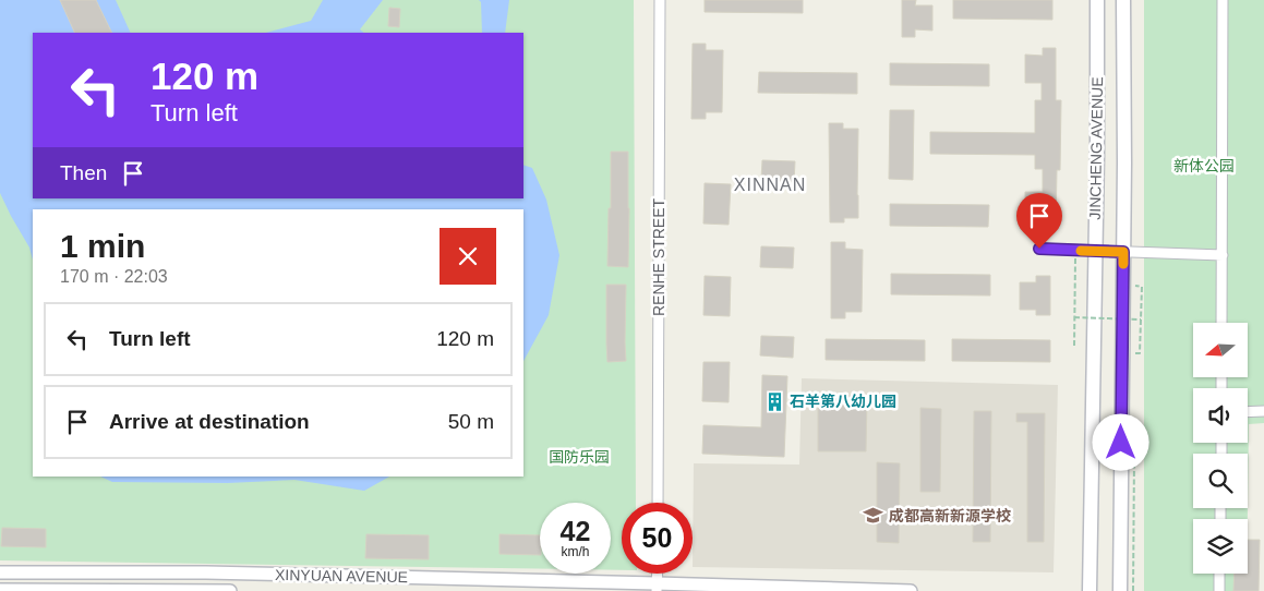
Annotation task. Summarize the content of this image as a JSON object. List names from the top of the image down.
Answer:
{
  "streets": {
    "main road": ["JINCHENG AVENUE"],
    "street": ["RENHE STREET", "XINYUAN AVENUE"]
  },
  "districts": ["XINNAN"],
  "parks": ["新体公园", "国防乐园"],
  "places": {
    "building": ["石羊第八幼儿园"],
    "school or university": ["成都高新新源学校"]
  },
  "north": "left",
  "page": {
    "turn": ["120 m", "Turn left"],
    "then": "Then",
    "heading": ["1 min", "170 m · 22:03"],
    "list": [
      {
        "name": "Turn left",
        "value": "120 m"
      },
      {
        "name": "Arrive at destination",
        "value": "50 m"
      }
    ],
    "speed": "42 km/h",
    "limit": "50"
  }
}
